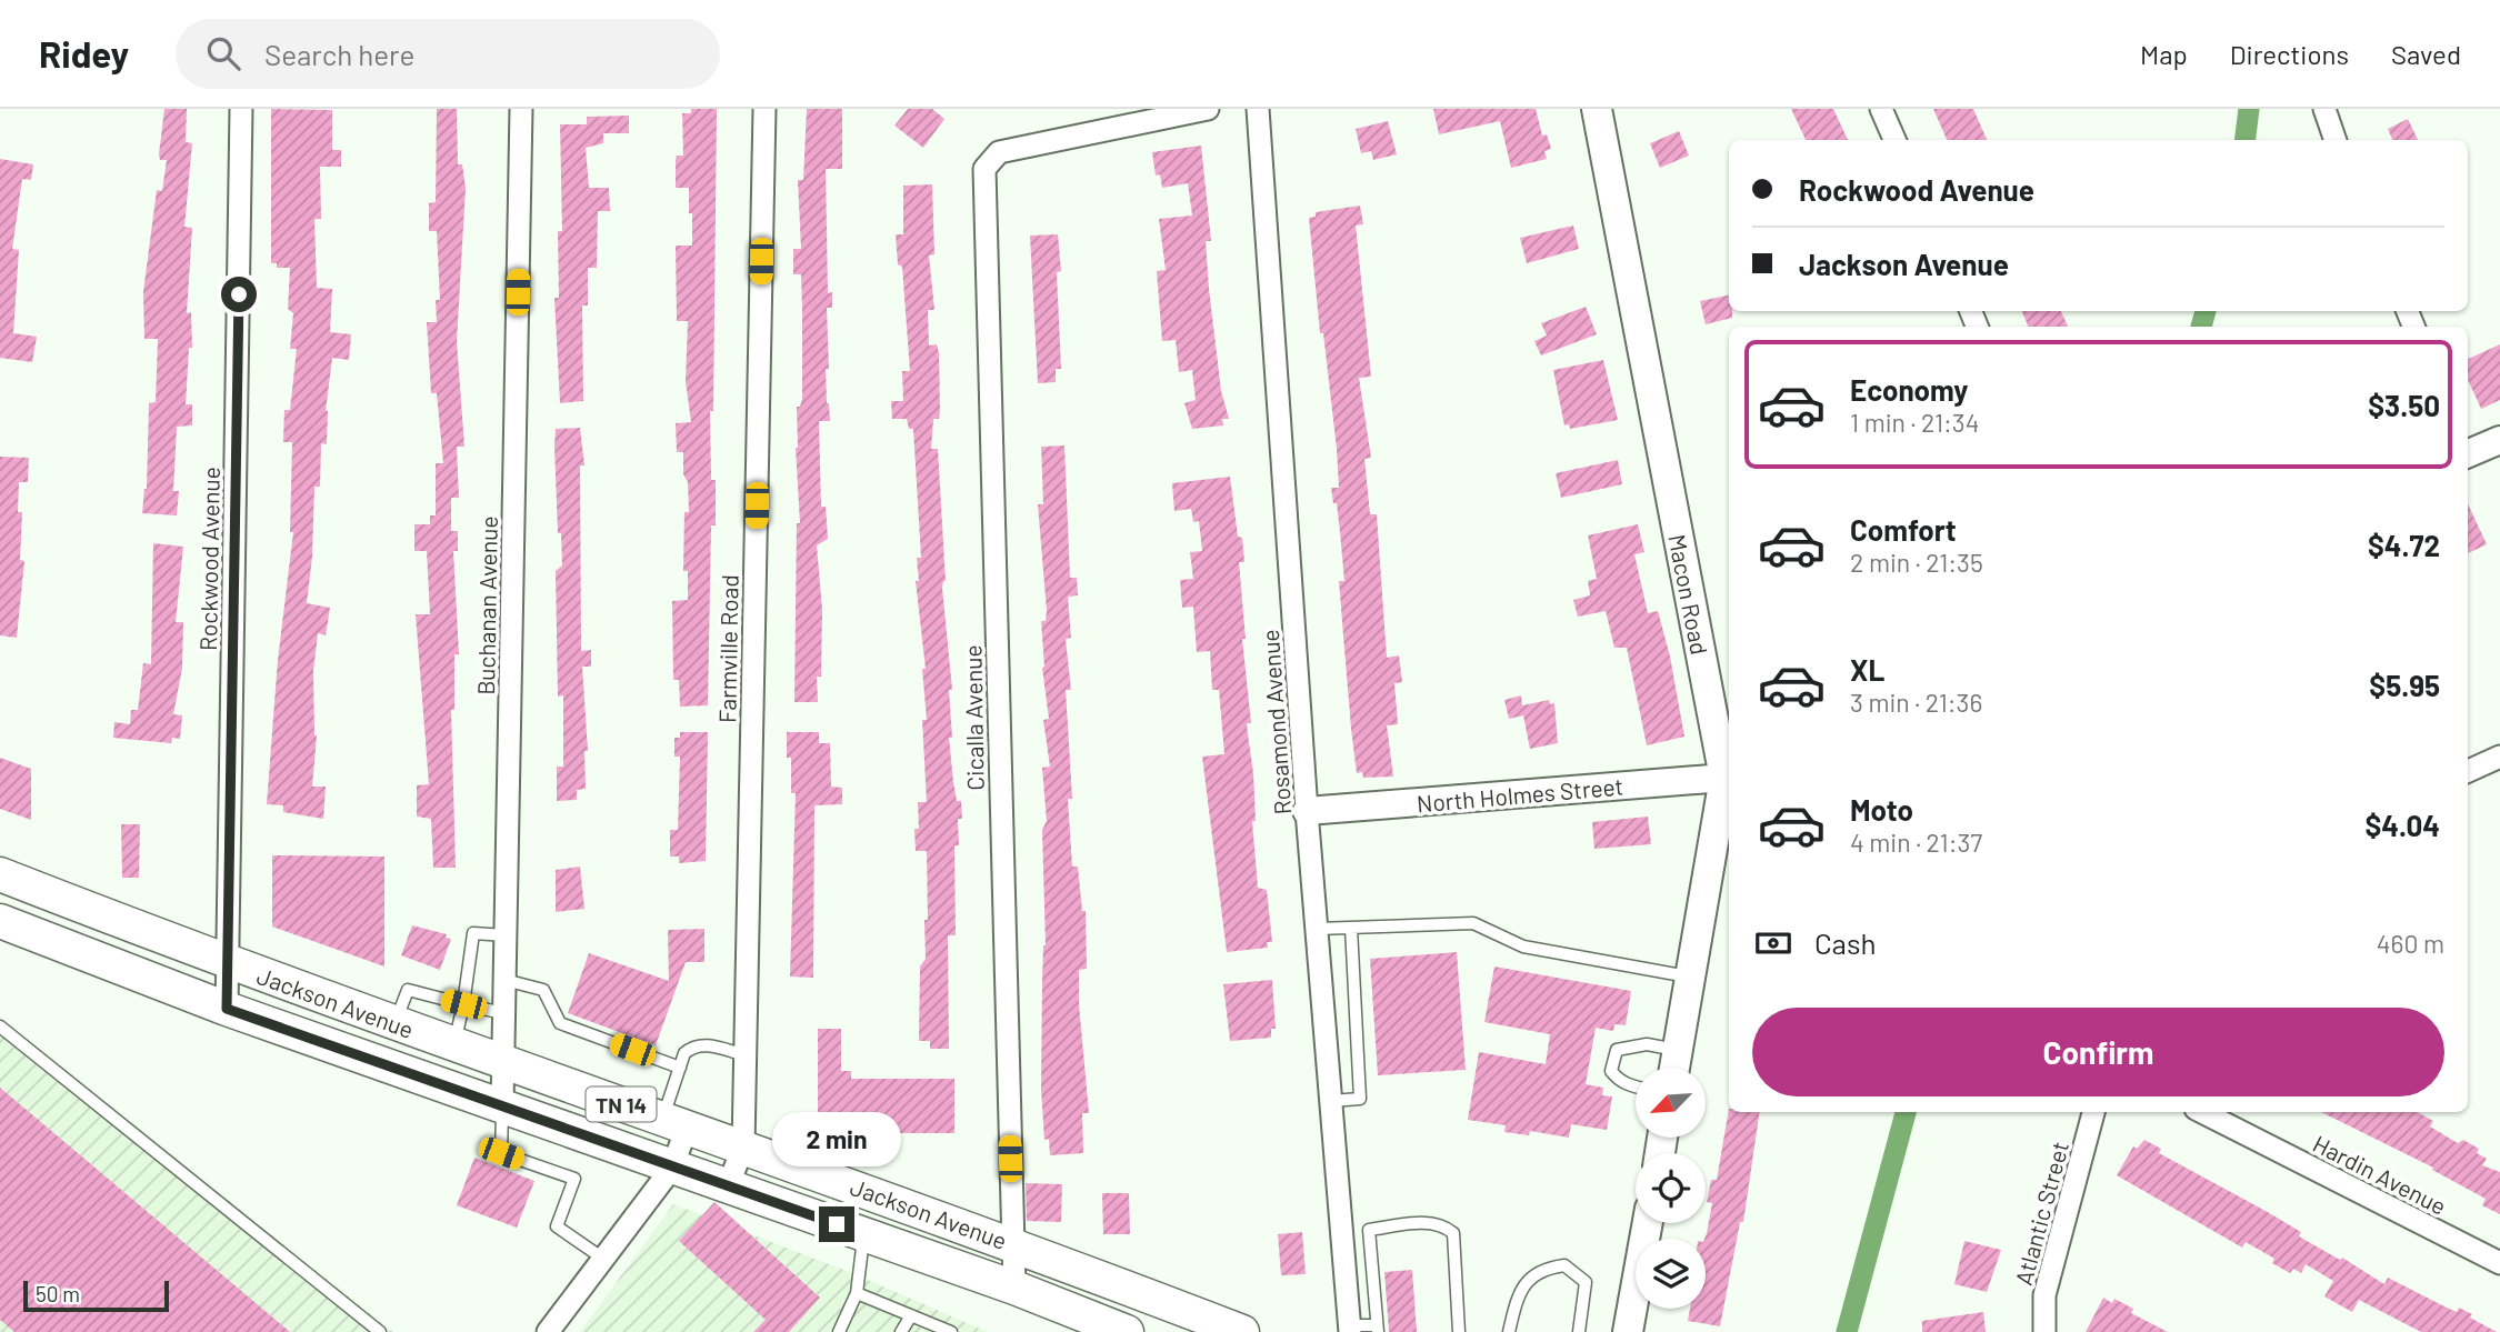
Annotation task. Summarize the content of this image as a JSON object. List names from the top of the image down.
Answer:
{
  "streets": {
    "main road": ["Macon Road", "Jackson Avenue", "TN 14"],
    "street": [
      "Rockwood Avenue",
      "Buchanan Avenue",
      "Farmville Road",
      "Cicalla Avenue",
      "Rosamond Avenue",
      "North Holmes Street",
      "Hardin Avenue",
      "Atlantic Street"
    ]
  },
  "crossings": [
    ["Rockwood Avenue", "Jackson Avenue"],
    ["Macon Road", "North Holmes Street"],
    ["Buchanan Avenue", "Jackson Avenue"],
    ["Farmville Road", "Jackson Avenue"],
    ["Cicalla Avenue", "Jackson Avenue"],
    ["Rosamond Avenue", "North Holmes Street"]
  ],
  "scale_bar": "50 m",
  "north": "bottom left",
  "page": {
    "header": "Ridey",
    "search": "Search here",
    "nav": ["Map", "Directions", "Saved"],
    "banner": ["Rockwood Avenue", "Jackson Avenue"],
    "list": [
      {
        "name": "Economy",
        "note": "1 min · 21:34",
        "value": "$3.50"
      },
      {
        "name": "Comfort",
        "note": "2 min · 21:35",
        "value": "$4.72"
      },
      {
        "name": "XL",
        "note": "3 min · 21:36",
        "value": "$5.95"
      },
      {
        "name": "Moto",
        "note": "4 min · 21:37",
        "value": "$4.04"
      }
    ],
    "pay": ["Cash", "460 m"],
    "buttons": "Confirm",
    "bubble": "2 min",
    "scale": "50 m"
  }
}
